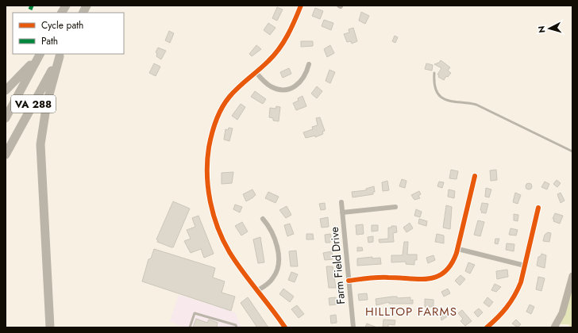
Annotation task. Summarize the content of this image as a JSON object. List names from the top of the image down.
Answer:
{
  "streets": {
    "highway": ["VA 288"],
    "street": ["Farm Field Drive"]
  },
  "districts": ["HILLTOP FARMS"],
  "legend": ["Cycle path", "Path"],
  "north": "left"
}
